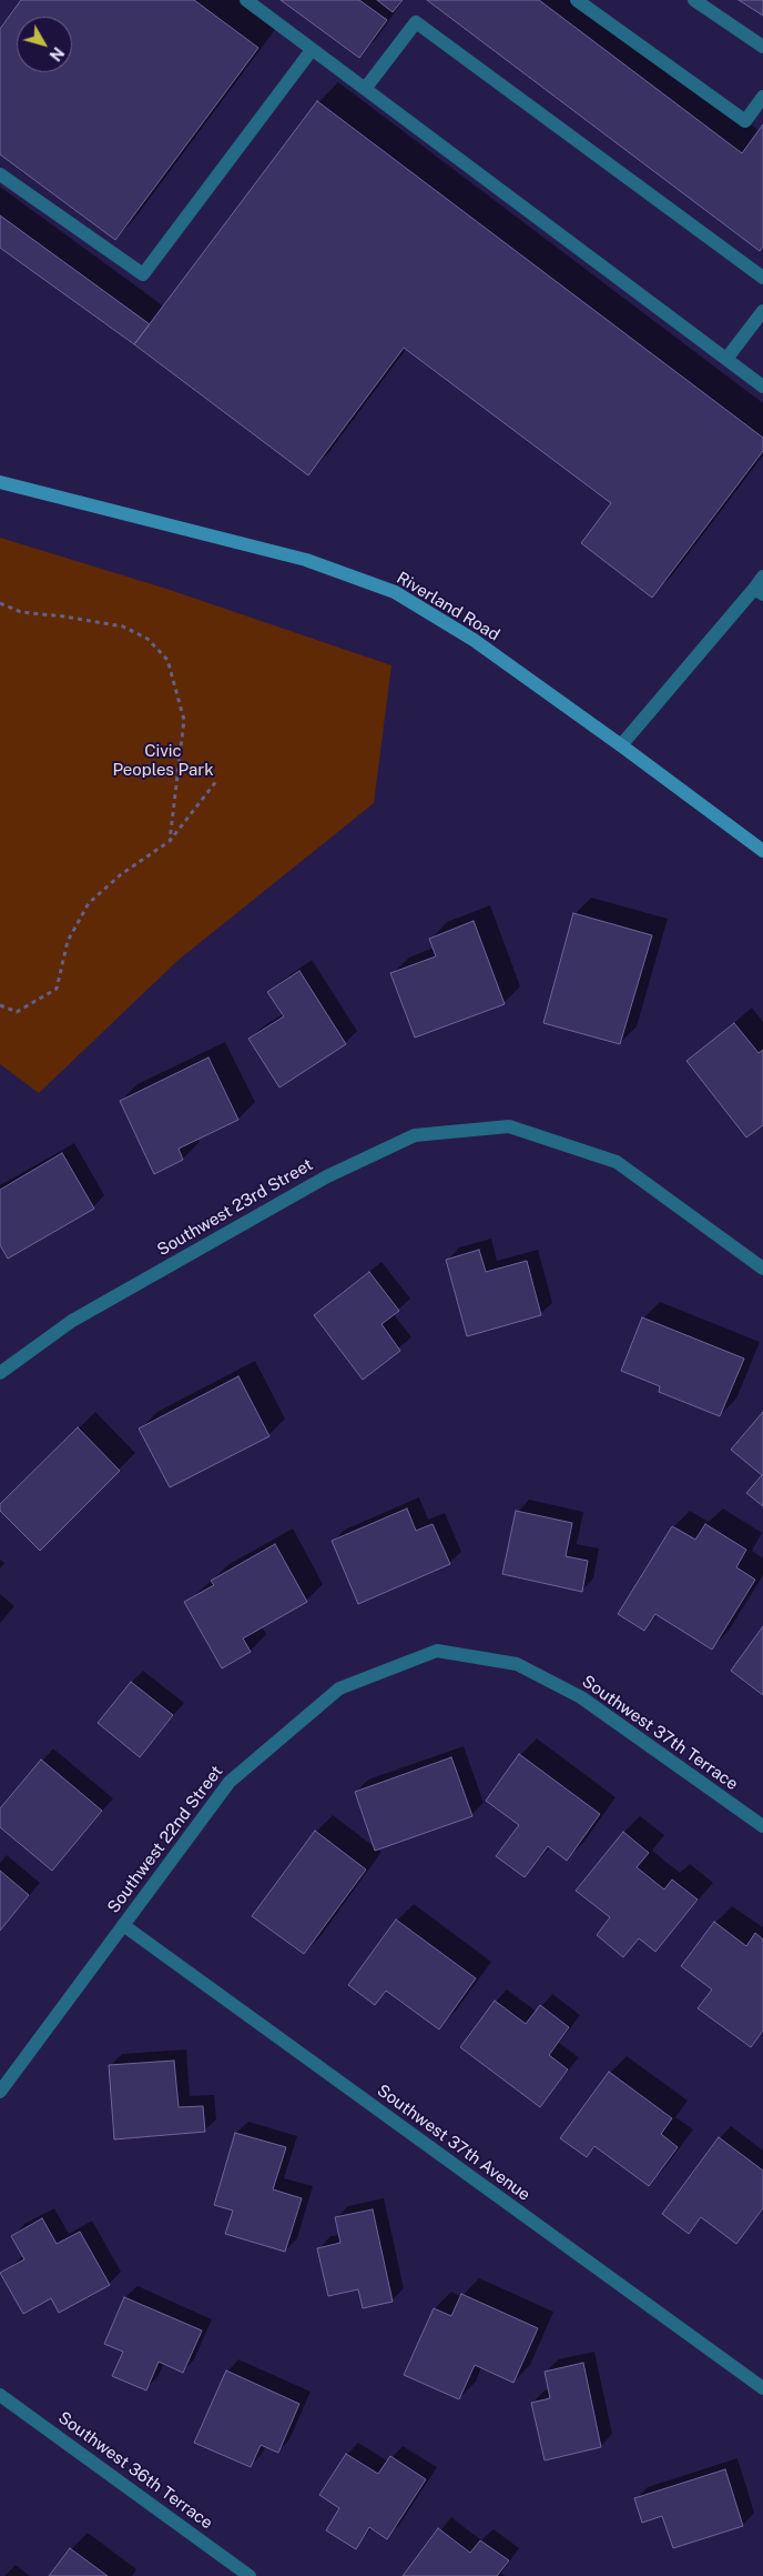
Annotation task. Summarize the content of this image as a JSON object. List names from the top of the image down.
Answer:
{
  "streets": {
    "street": [
      "Riverland Road",
      "Southwest 23rd Street",
      "Southwest 37th Terrace",
      "Southwest 22nd Street",
      "Southwest 37th Avenue",
      "Southwest 36th Terrace"
    ]
  },
  "crossings": [
    ["Southwest 37th Terrace", "Southwest 22nd Street"],
    ["Southwest 22nd Street", "Southwest 37th Avenue"]
  ],
  "parks": ["Civic Peoples Park"],
  "north": "bottom right"
}
